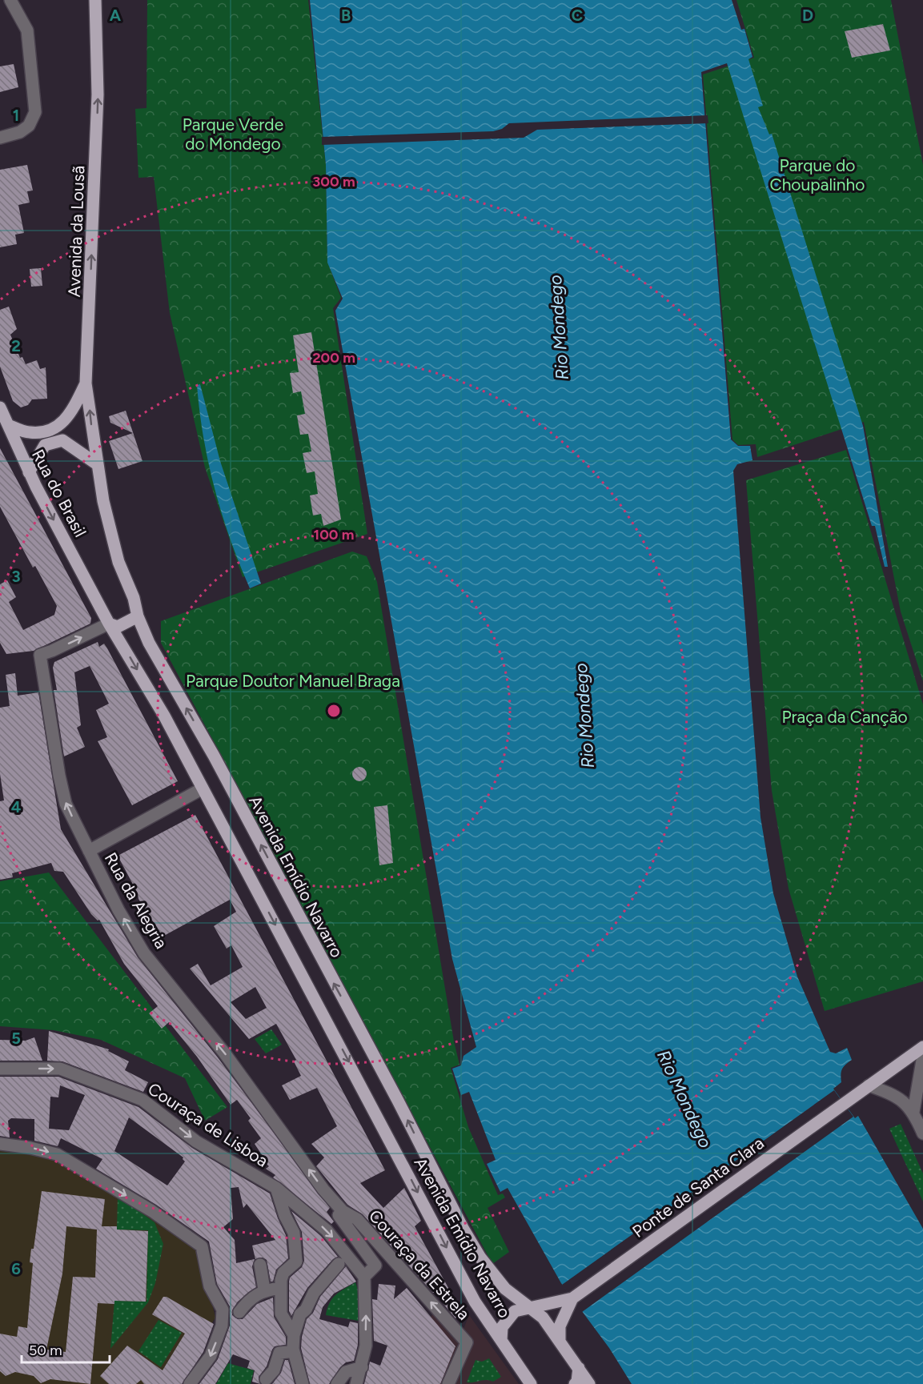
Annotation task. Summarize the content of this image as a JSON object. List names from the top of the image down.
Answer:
{
  "streets": {
    "main road": [
      "Avenida da Lousã",
      "Rua do Brasil",
      "Avenida Emídio Navarro",
      "Ponte de Santa Clara"
    ],
    "street": ["Rua da Alegria", "Couraça de Lisboa", "Couraça da Estrela"]
  },
  "crossings": [
    ["Avenida da Lousã", "Avenida Emídio Navarro"],
    ["Rua do Brasil", "Avenida Emídio Navarro"],
    ["Avenida Emídio Navarro", "Rua da Alegria"],
    ["Rua da Alegria", "Couraça da Estrela"],
    ["Couraça de Lisboa", "Couraça da Estrela"]
  ],
  "one_way": [
    "Avenida da Lousã",
    "Rua do Brasil",
    "Rua da Alegria",
    "Couraça de Lisboa",
    "Couraça da Estrela"
  ],
  "water": ["Rio Mondego"],
  "parks": [
    "Parque Verde do Mondego",
    "Parque do Choupalinho",
    "Parque Doutor Manuel Braga",
    "Praça da Canção"
  ],
  "scale_bar": "50 m",
  "grid": {
    "columns": [
      "A",
      "B",
      "C",
      "D"
    ],
    "rows": [
      "1",
      "2",
      "3",
      "4",
      "5",
      "6"
    ]
  },
  "rings": ["300 m", "200 m", "100 m"]
}
